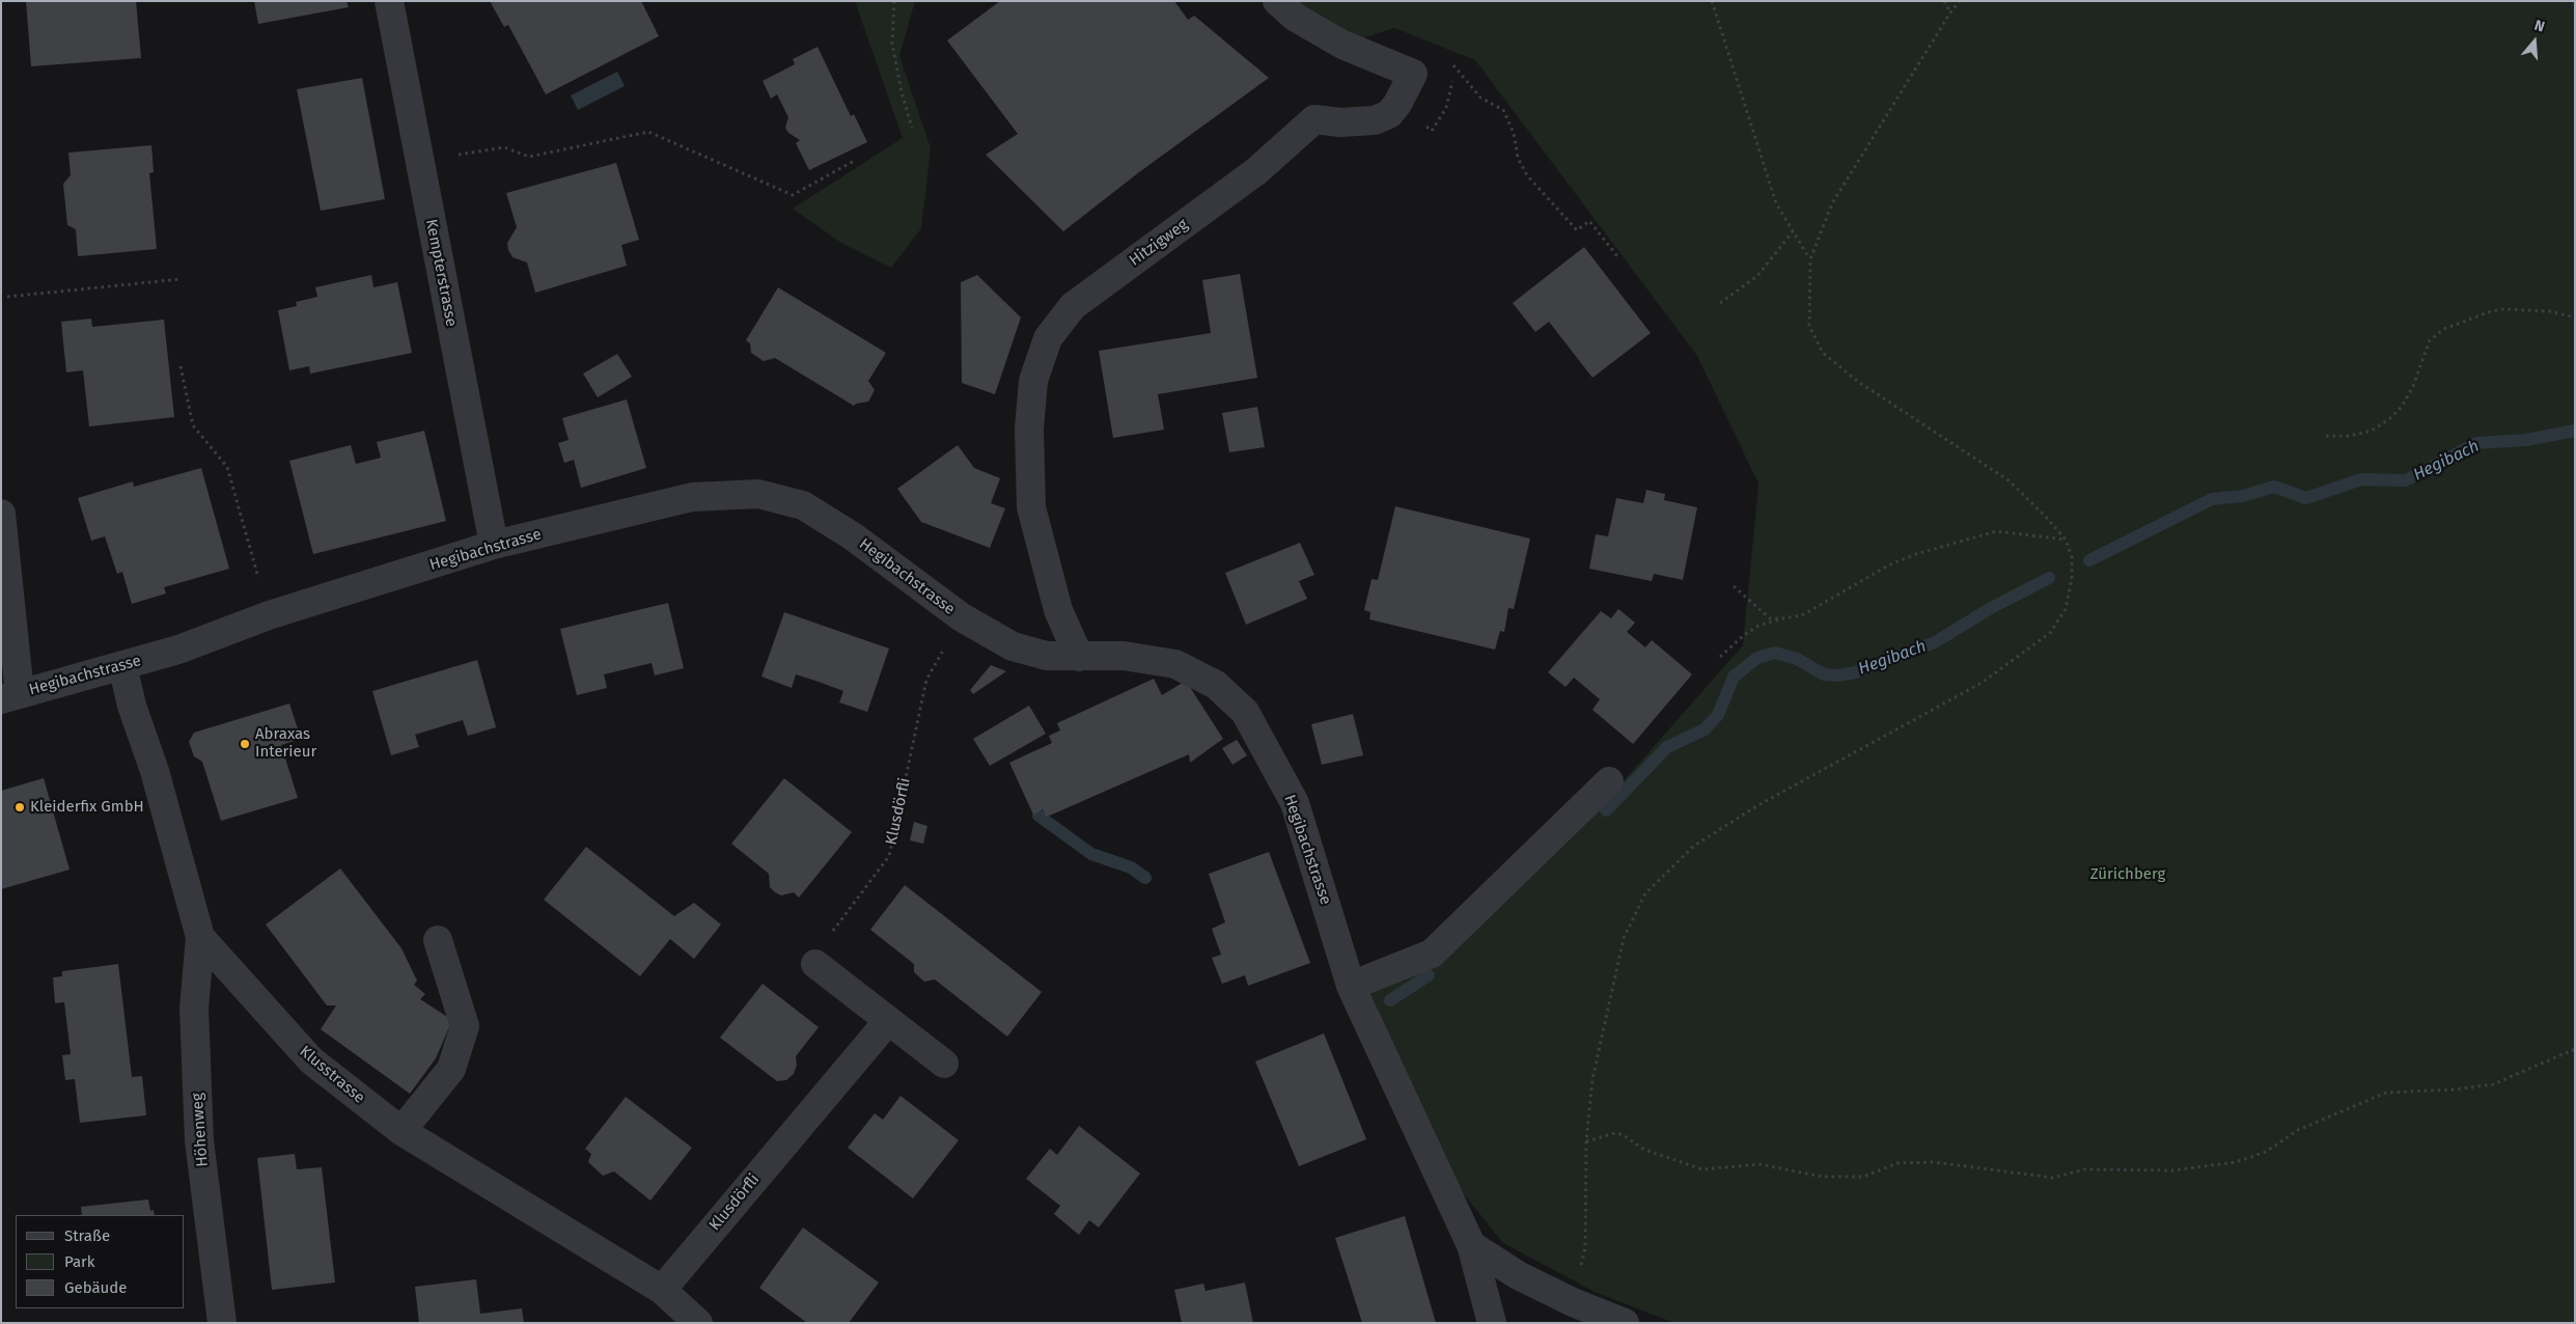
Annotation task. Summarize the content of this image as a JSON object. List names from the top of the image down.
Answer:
{
  "streets": {
    "street": [
      "Hitzigweg",
      "Kempterstrasse",
      "Hegibachstrasse",
      "Klusdörfli",
      "Klusstrasse",
      "Höhenweg"
    ]
  },
  "crossings": [
    ["Hitzigweg", "Hegibachstrasse"],
    ["Kempterstrasse", "Hegibachstrasse"],
    ["Hegibachstrasse", "Klusdörfli"],
    ["Hegibachstrasse", "Klusstrasse"],
    ["Klusdörfli", "Klusstrasse"],
    ["Klusstrasse", "Höhenweg"]
  ],
  "water": ["Hegibach"],
  "parks": ["Zürichberg"],
  "places": ["Abraxas Interieur", "Kleiderfix GmbH"],
  "legend": ["Straße", "Park", "Gebäude"],
  "north": "top"
}
